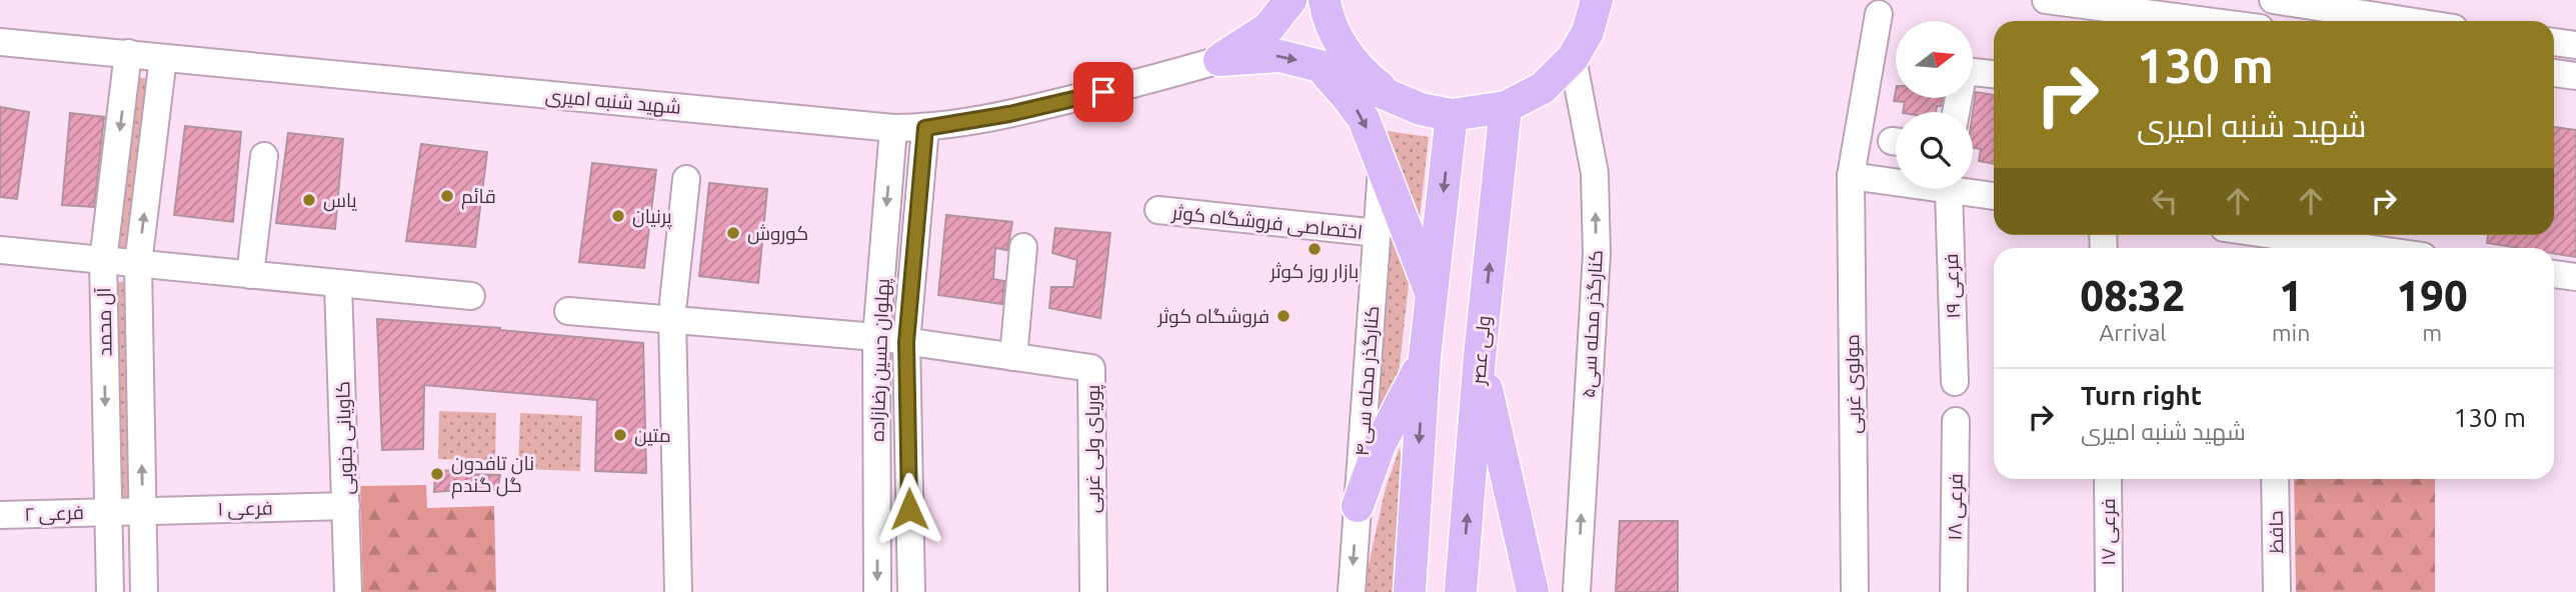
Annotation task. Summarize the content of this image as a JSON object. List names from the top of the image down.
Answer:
{
  "streets": {
    "main road": ["ولی عصر"],
    "street": [
      "شهید شنبه امیری",
      "اختصاصی فروشگاه کوثر",
      "فرعی ۱۹",
      "آل محمد",
      "کنارگذر محله سی۵",
      "پهلوان حسین رضازاده",
      "کنارگذر محله سی۴",
      "مولوی غربی",
      "کاویانی جنوبی",
      "پوریای ولی غربی",
      "فرعی ۱۸",
      "فرعی ۱",
      "فرعی ۲",
      "فرعی ۱۷",
      "حافظ"
    ]
  },
  "crossings": [
    ["شهید شنبه امیری", "آل محمد"],
    ["شهید شنبه امیری", "پهلوان حسین رضازاده"],
    ["اختصاصی فروشگاه کوثر", "کنارگذر محله سی۴"],
    ["آل محمد", "فرعی ۱"],
    ["آل محمد", "فرعی ۲"],
    ["پهلوان حسین رضازاده", "پوریای ولی غربی"],
    ["کاویانی جنوبی", "فرعی ۱"],
    ["فرعی ۱", "فرعی ۲"]
  ],
  "one_way": ["کنارگذر محله سی۵"],
  "places": [
    "قائم",
    "یاس",
    "پرنیان",
    "کوروش",
    "بازار روز کوثر",
    "فروشگاه کوثر",
    "متین",
    "نان تافدون گل گندم"
  ],
  "north": "right",
  "page": {
    "turn": ["130 m", "شهید شنبه امیری"],
    "eta": [
      "08:32",
      "Arrival",
      "1",
      "min",
      "190",
      "m"
    ],
    "list": [
      {
        "name": "Turn right",
        "note": "شهید شنبه امیری",
        "value": "130 m"
      }
    ]
  }
}
